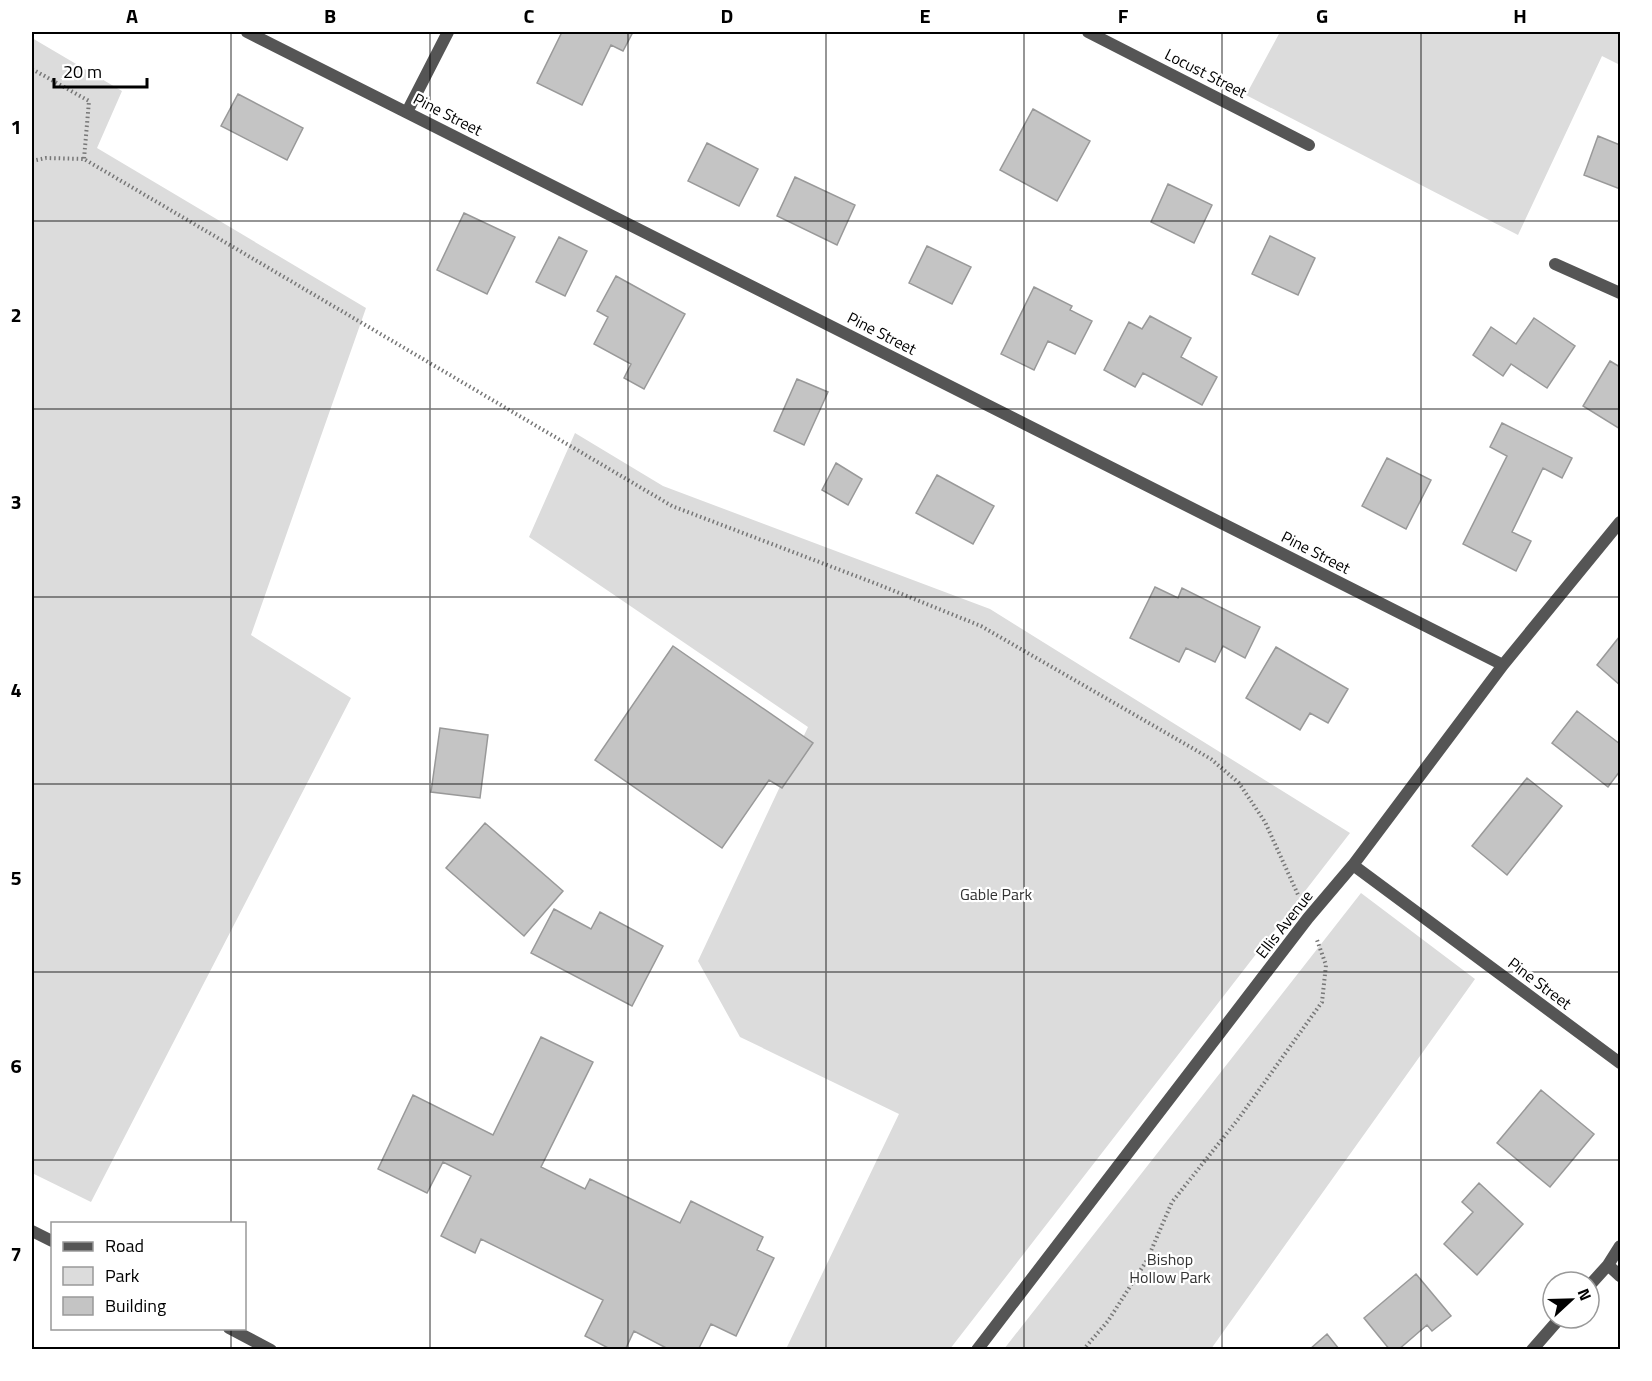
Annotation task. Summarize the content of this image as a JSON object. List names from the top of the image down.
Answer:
{
  "streets": {
    "street": ["Locust Street", "Pine Street", "Ellis Avenue"]
  },
  "crossings": [
    ["Pine Street", "Ellis Avenue"]
  ],
  "parks": ["Gable Park", "Bishop Hollow Park"],
  "legend": ["Road", "Park", "Building"],
  "scale_bar": "20 m",
  "north": "right",
  "grid": {
    "columns": [
      "A",
      "B",
      "C",
      "D",
      "E",
      "F",
      "G",
      "H"
    ],
    "rows": [
      "1",
      "2",
      "3",
      "4",
      "5",
      "6",
      "7"
    ]
  }
}
